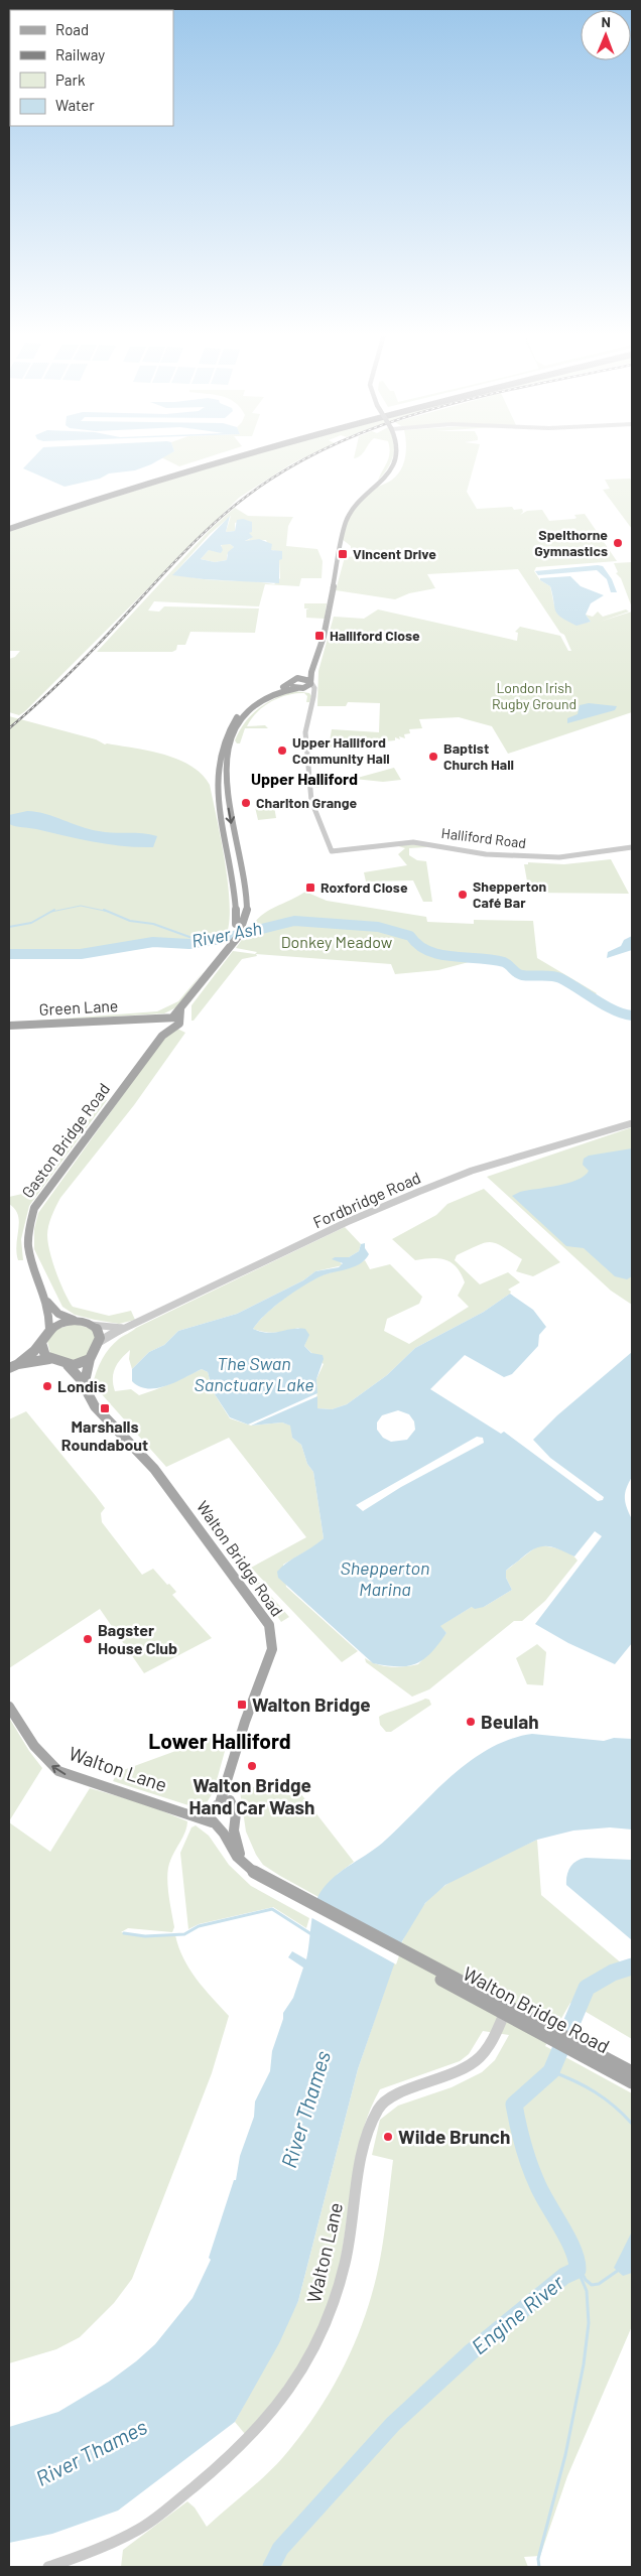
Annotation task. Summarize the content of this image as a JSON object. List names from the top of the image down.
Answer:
{
  "streets": {
    "main road": [
      "Green Lane",
      "Gaston Bridge Road",
      "Walton Bridge Road",
      "Walton Lane"
    ],
    "street": ["Halliford Road", "Fordbridge Road"]
  },
  "crossings": [
    ["Green Lane", "Gaston Bridge Road"],
    ["Gaston Bridge Road", "Fordbridge Road"],
    ["Gaston Bridge Road", "Walton Bridge Road"],
    ["Fordbridge Road", "Walton Bridge Road"],
    ["Walton Bridge Road", "Walton Lane"]
  ],
  "districts": ["Upper Halliford", "Lower Halliford"],
  "water": [
    "River Ash",
    "The Swan Sanctuary Lake",
    "Shepperton Marina",
    "River Thames",
    "Engine River"
  ],
  "parks": ["London Irish Rugby Ground", "Donkey Meadow"],
  "places": {
    "other": [
      "Spelthorne Gymnastics",
      "Upper Halliford Community Hall",
      "Baptist Church Hall",
      "Charlton Grange",
      "Shepperton Café Bar",
      "Londis",
      "Bagster House Club",
      "Beulah",
      "Walton Bridge Hand Car Wash",
      "Wilde Brunch"
    ],
    "transit": [
      "Vincent Drive",
      "Halliford Close",
      "Roxford Close",
      "Marshalls Roundabout",
      "Walton Bridge"
    ]
  },
  "legend": [
    "Road",
    "Railway",
    "Park",
    "Water"
  ],
  "north": "top"
}
